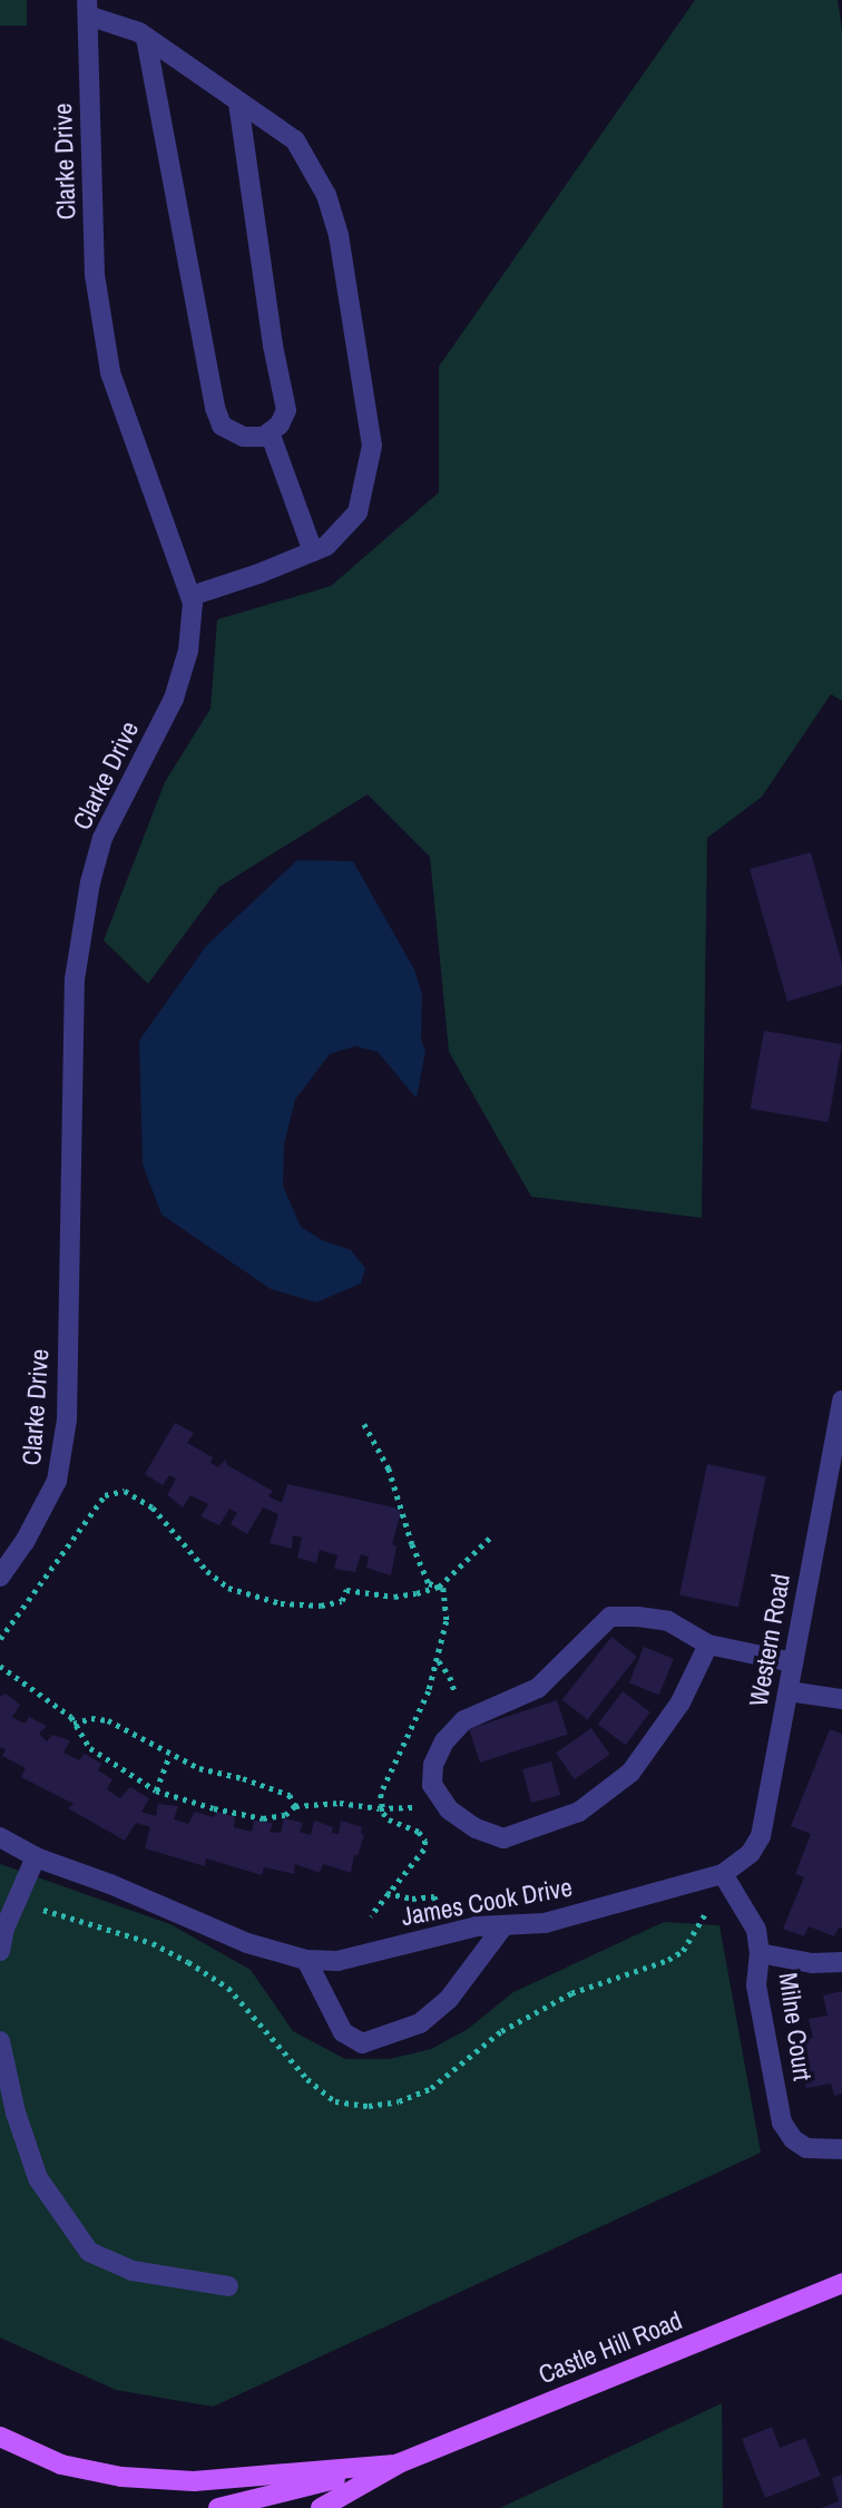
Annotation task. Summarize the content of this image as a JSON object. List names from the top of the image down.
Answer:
{
  "streets": {
    "main road": ["Castle Hill Road"],
    "street": [
      "Clarke Drive",
      "Western Road",
      "James Cook Drive",
      "Milne Court"
    ]
  },
  "crossings": [
    ["Western Road", "James Cook Drive"],
    ["Western Road", "Milne Court"],
    ["James Cook Drive", "Milne Court"]
  ]
}
